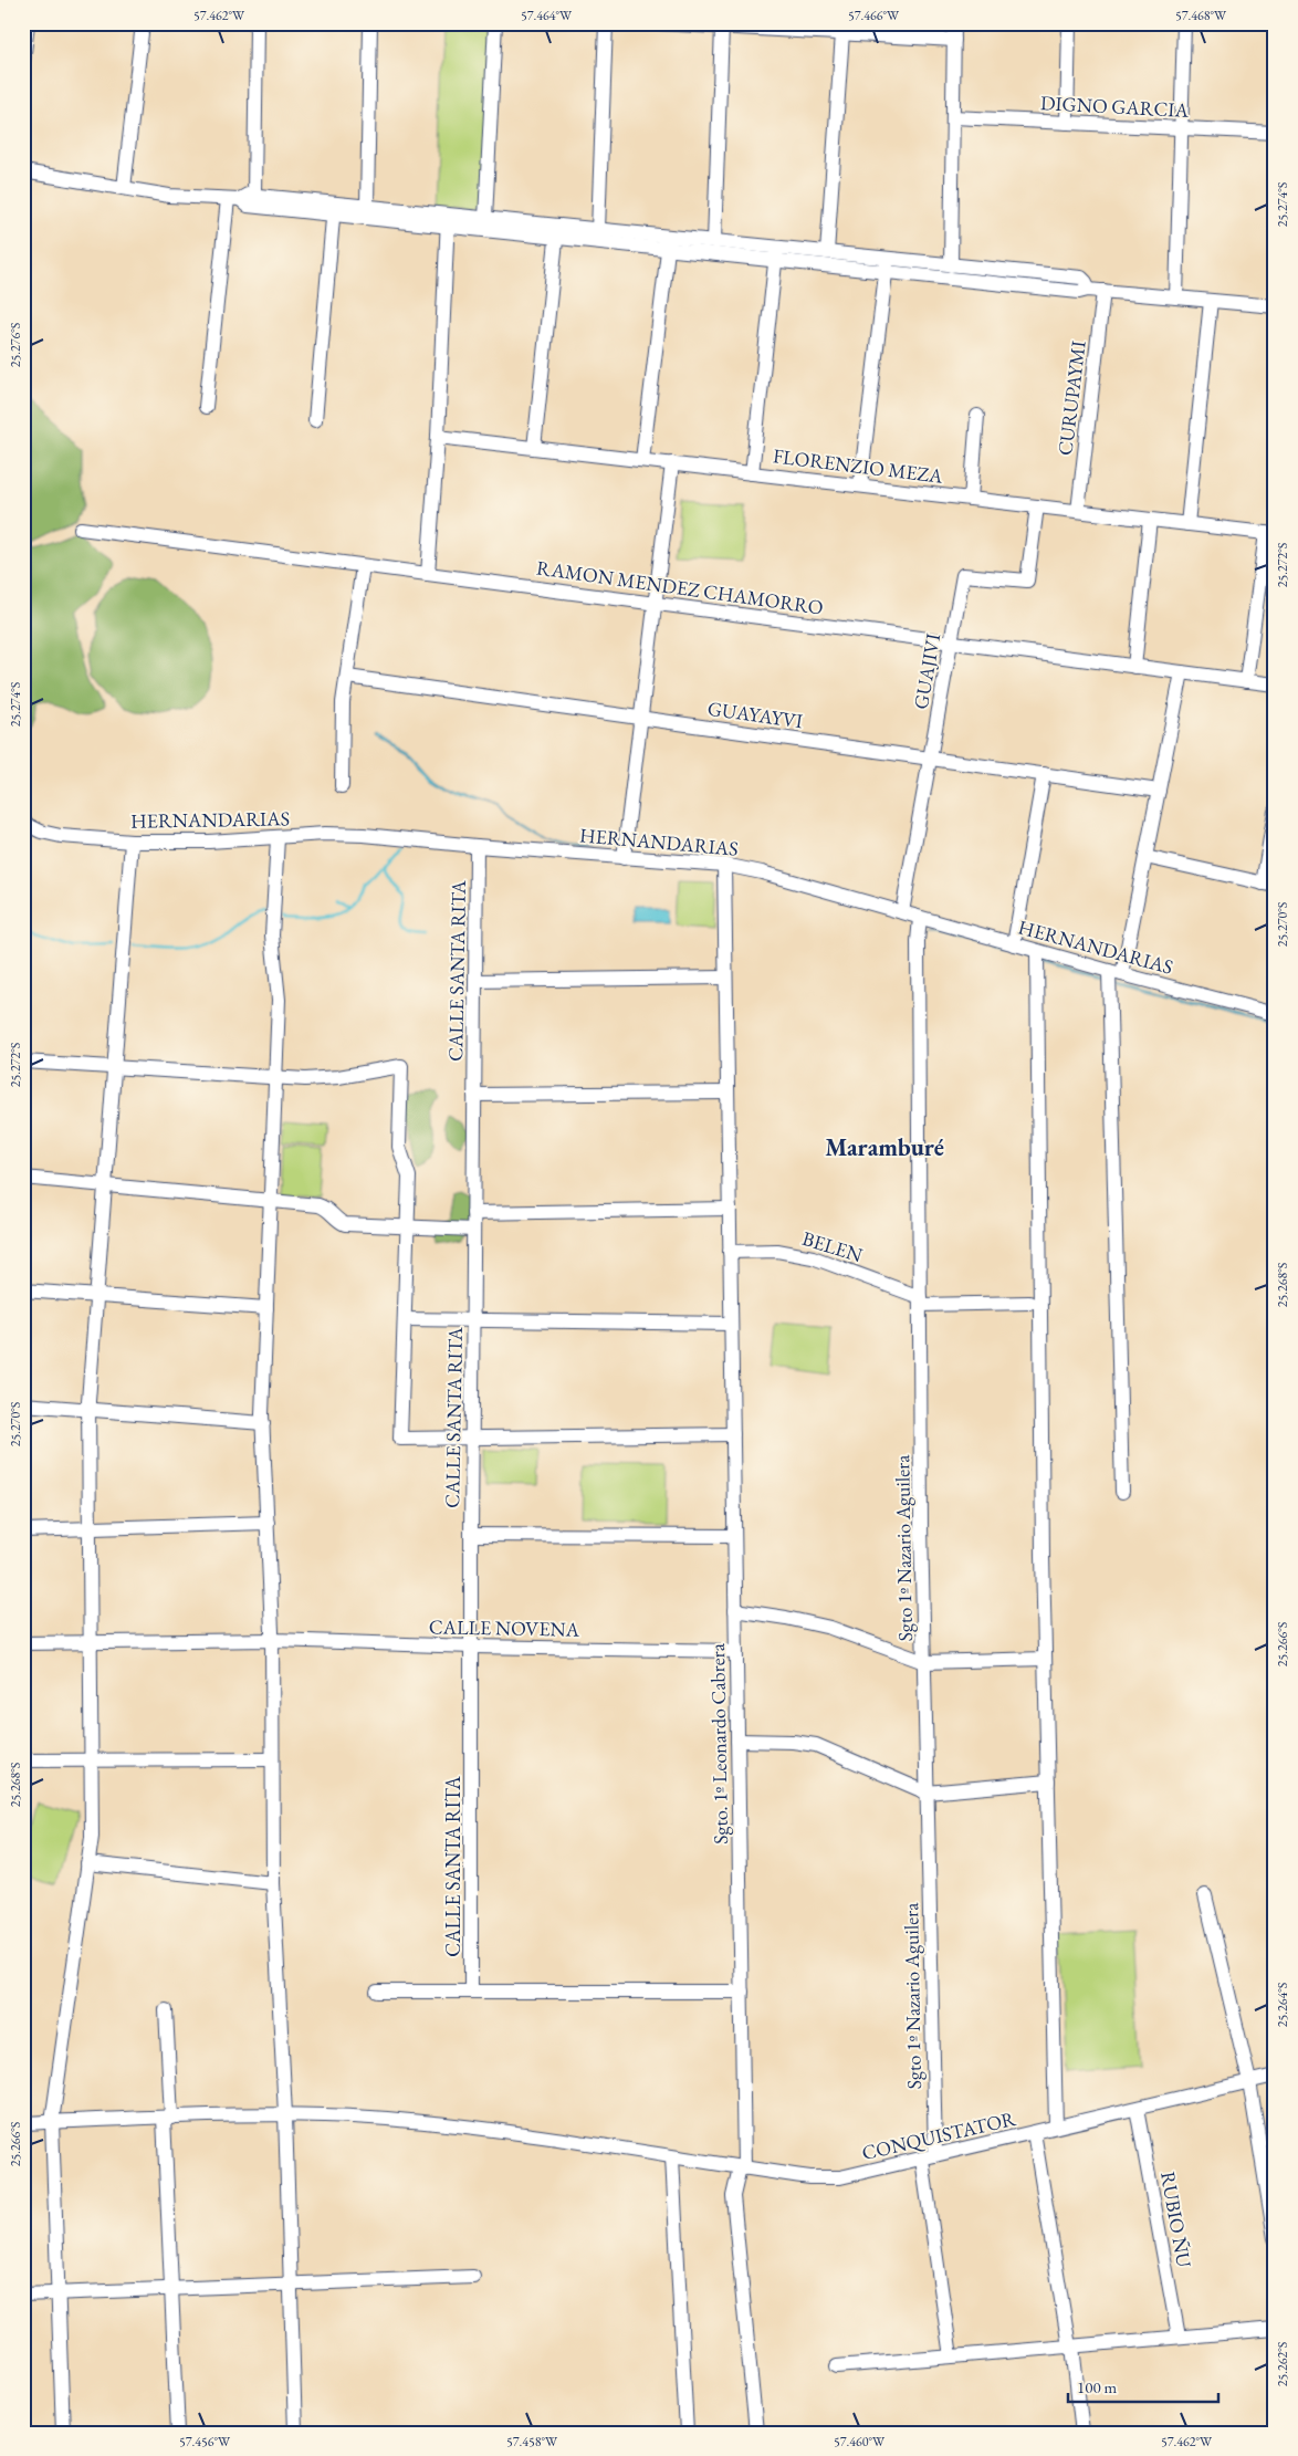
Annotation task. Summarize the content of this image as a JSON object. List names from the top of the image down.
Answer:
{
  "streets": {
    "street": [
      "DIGNO GARCIA",
      "CURUPAYMI",
      "FLORENZIO MEZA",
      "RAMON MENDEZ CHAMORRO",
      "GUAJIVI",
      "GUAYAYVI",
      "HERNANDARIAS",
      "CALLE SANTA RITA",
      "BELEN",
      "Sgto 1º Nazario Aguilera",
      "CALLE NOVENA",
      "Sgto. 1º Leonardo Cabrera",
      "CONQUISTATOR",
      "RUBIO ÑU"
    ]
  },
  "crossings": [
    ["CURUPAYMI", "FLORENZIO MEZA"],
    ["FLORENZIO MEZA", "GUAJIVI"],
    ["RAMON MENDEZ CHAMORRO", "GUAJIVI"],
    ["GUAJIVI", "GUAYAYVI"],
    ["GUAJIVI", "HERNANDARIAS"],
    ["HERNANDARIAS", "CALLE SANTA RITA"],
    ["HERNANDARIAS", "Sgto 1º Nazario Aguilera"],
    ["HERNANDARIAS", "Sgto. 1º Leonardo Cabrera"],
    ["CALLE SANTA RITA", "CALLE NOVENA"],
    ["BELEN", "Sgto 1º Nazario Aguilera"],
    ["BELEN", "Sgto. 1º Leonardo Cabrera"],
    ["Sgto 1º Nazario Aguilera", "CONQUISTATOR"],
    ["CALLE NOVENA", "Sgto. 1º Leonardo Cabrera"],
    ["Sgto. 1º Leonardo Cabrera", "CONQUISTATOR"],
    ["CONQUISTATOR", "RUBIO ÑU"]
  ],
  "districts": ["Maramburé"],
  "scale_bar": "100 m",
  "coordinates": [
    "57.462°W",
    "57.464°W",
    "57.466°W",
    "57.468°W",
    "25.274°S",
    "25.276°S",
    "25.272°S",
    "25.270°S",
    "25.268°S",
    "25.266°S",
    "25.264°S",
    "25.262°S",
    "57.456°W",
    "57.458°W",
    "57.460°W"
  ]
}
